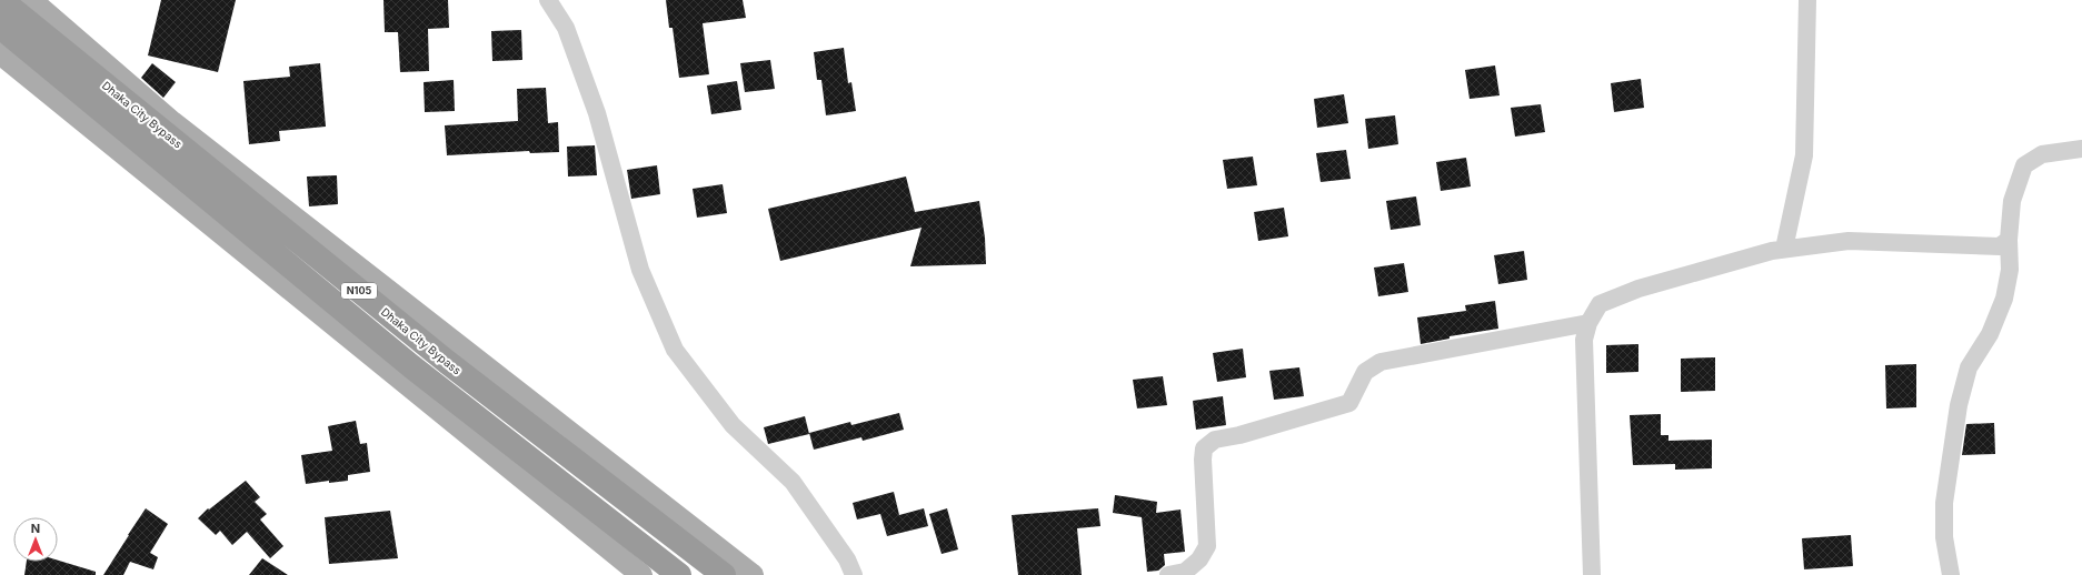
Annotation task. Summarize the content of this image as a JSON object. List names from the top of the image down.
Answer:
{
  "streets": {
    "highway": ["Dhaka City Bypass", "N105"]
  },
  "north": "top"
}
